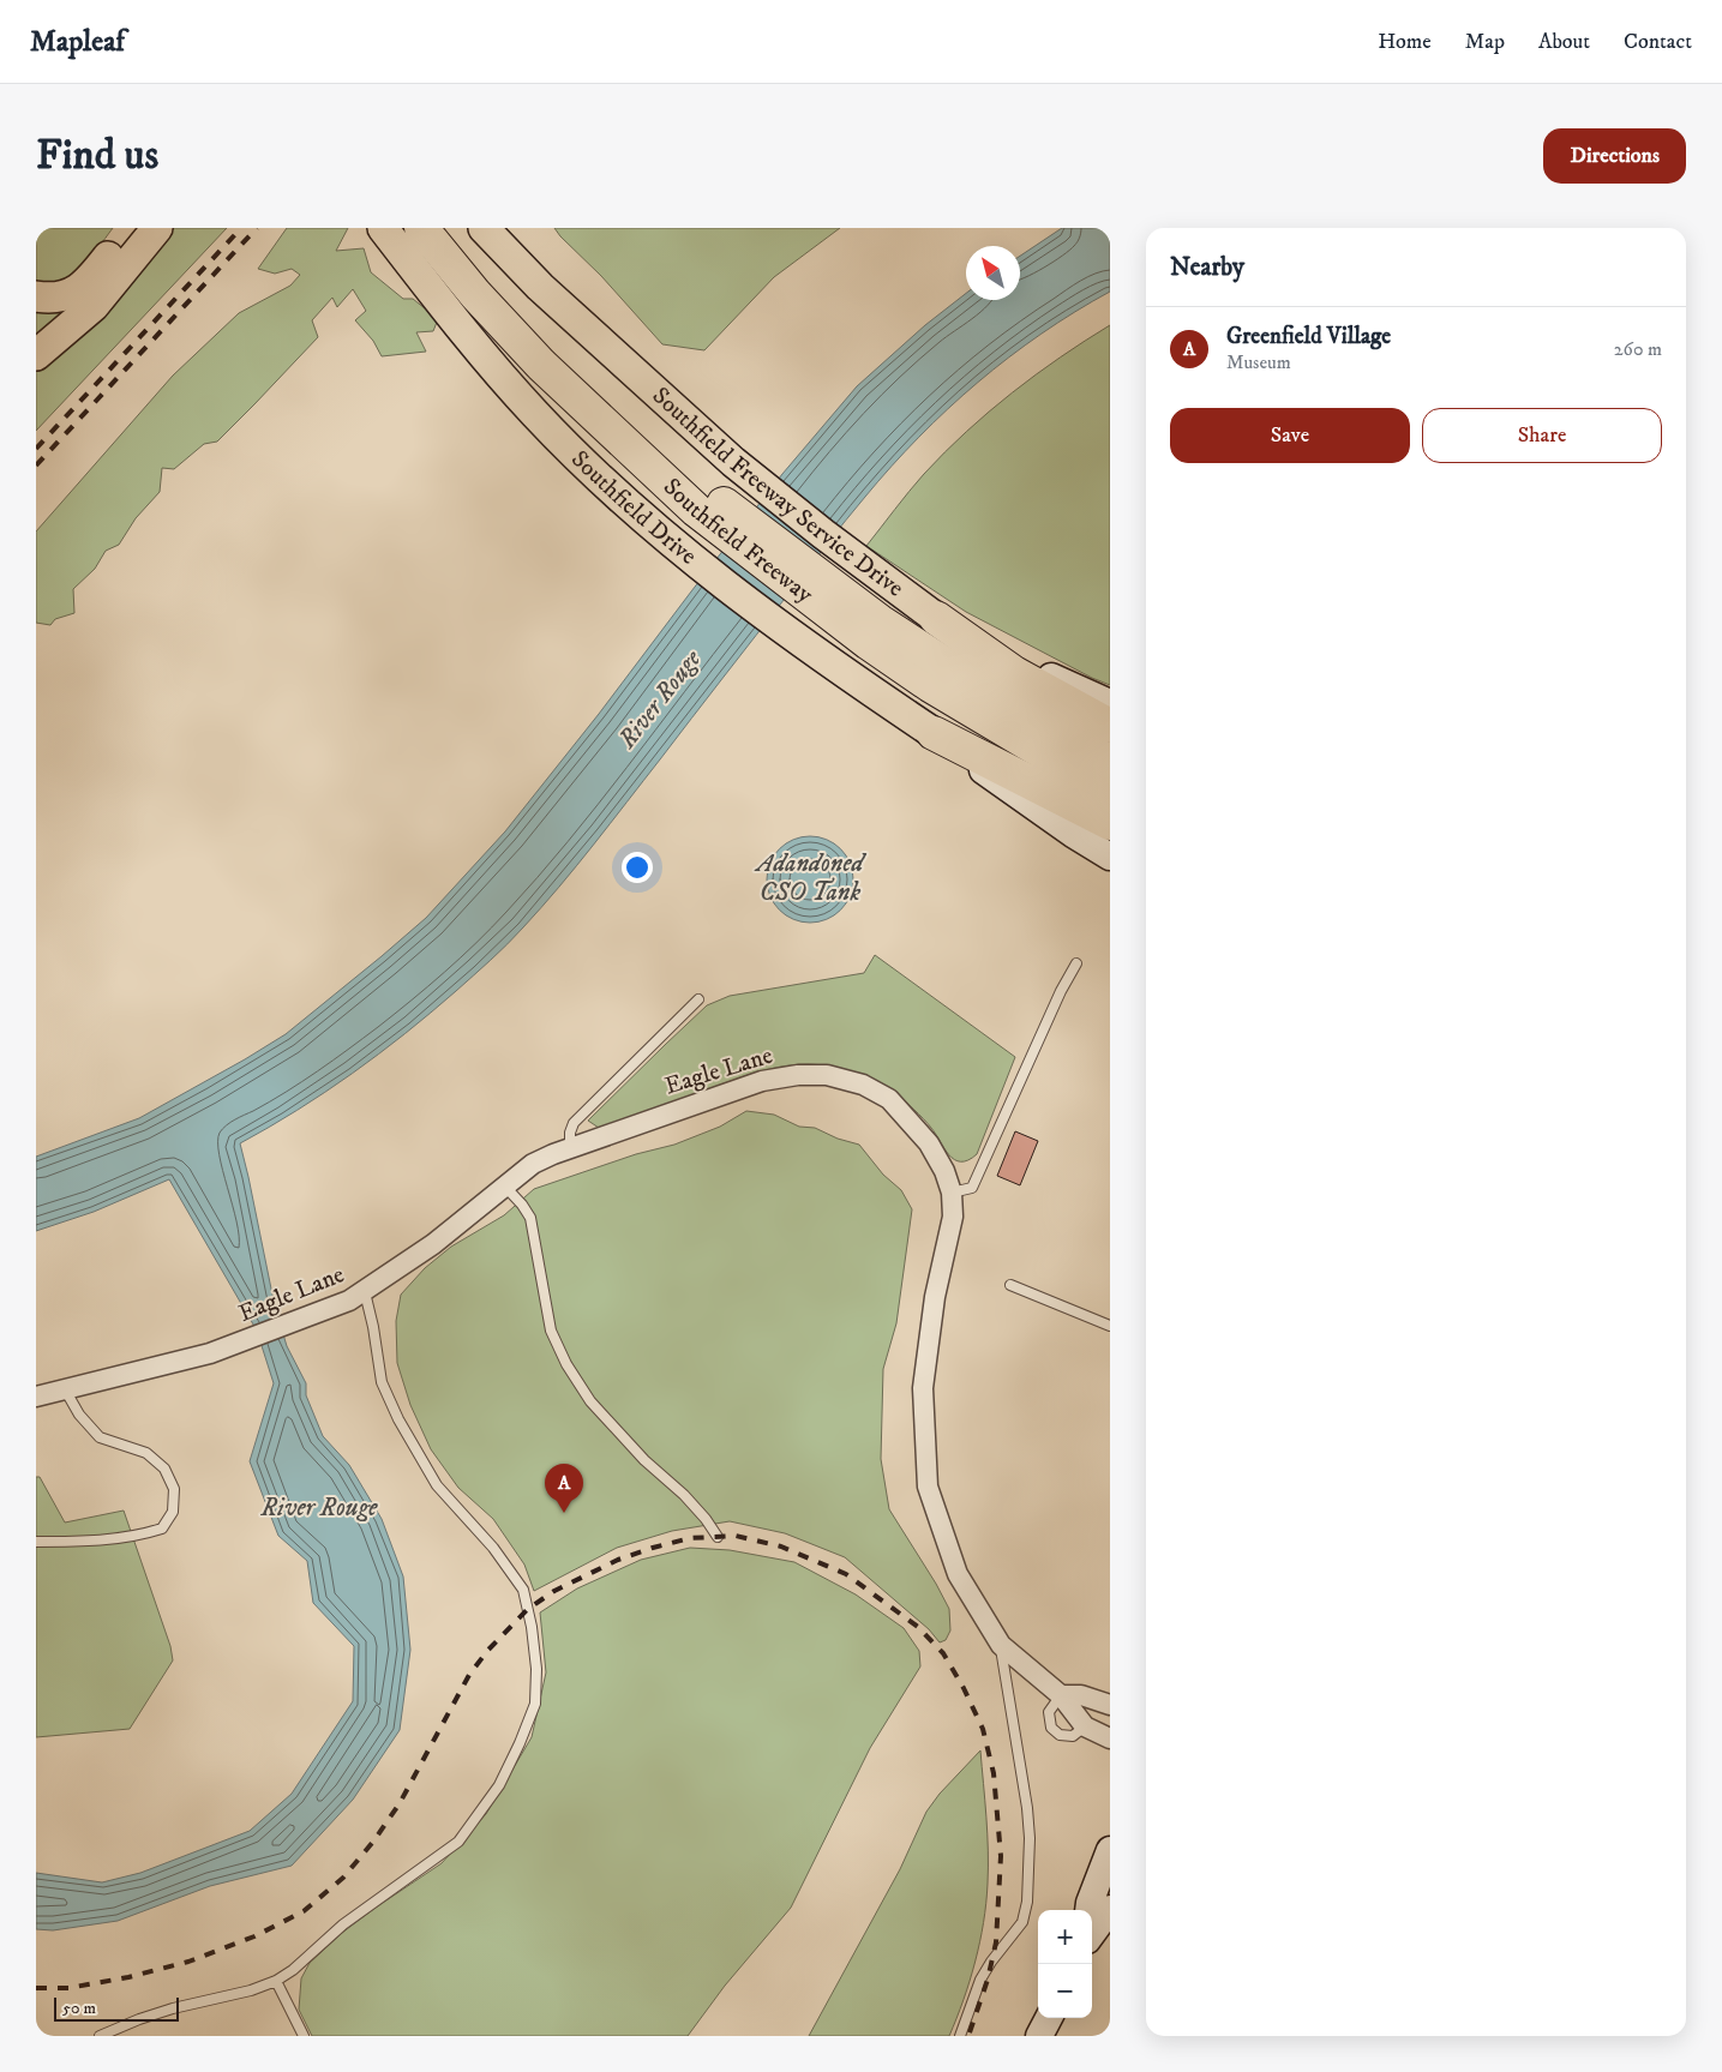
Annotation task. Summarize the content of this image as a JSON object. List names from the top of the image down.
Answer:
{
  "streets": {
    "highway": ["Southfield Freeway"],
    "main road": ["Southfield Freeway Service Drive", "Southfield Drive"],
    "street": ["Eagle Lane"]
  },
  "water": ["River Rouge", "Adandoned CSO Tank"],
  "scale_bar": "50 m",
  "north": "top left",
  "page": {
    "header": "Mapleaf",
    "nav": [
      "Home",
      "Map",
      "About",
      "Contact"
    ],
    "buttons": [
      "Directions",
      ["Save", "Share"]
    ],
    "title": "Find us",
    "heading": "Nearby",
    "list": [
      {
        "mark": "A",
        "name": "Greenfield Village",
        "note": "Museum",
        "value": "260 m"
      }
    ],
    "pins": "A",
    "map_buttons": ["+", "−"],
    "scale": "50 m"
  }
}
